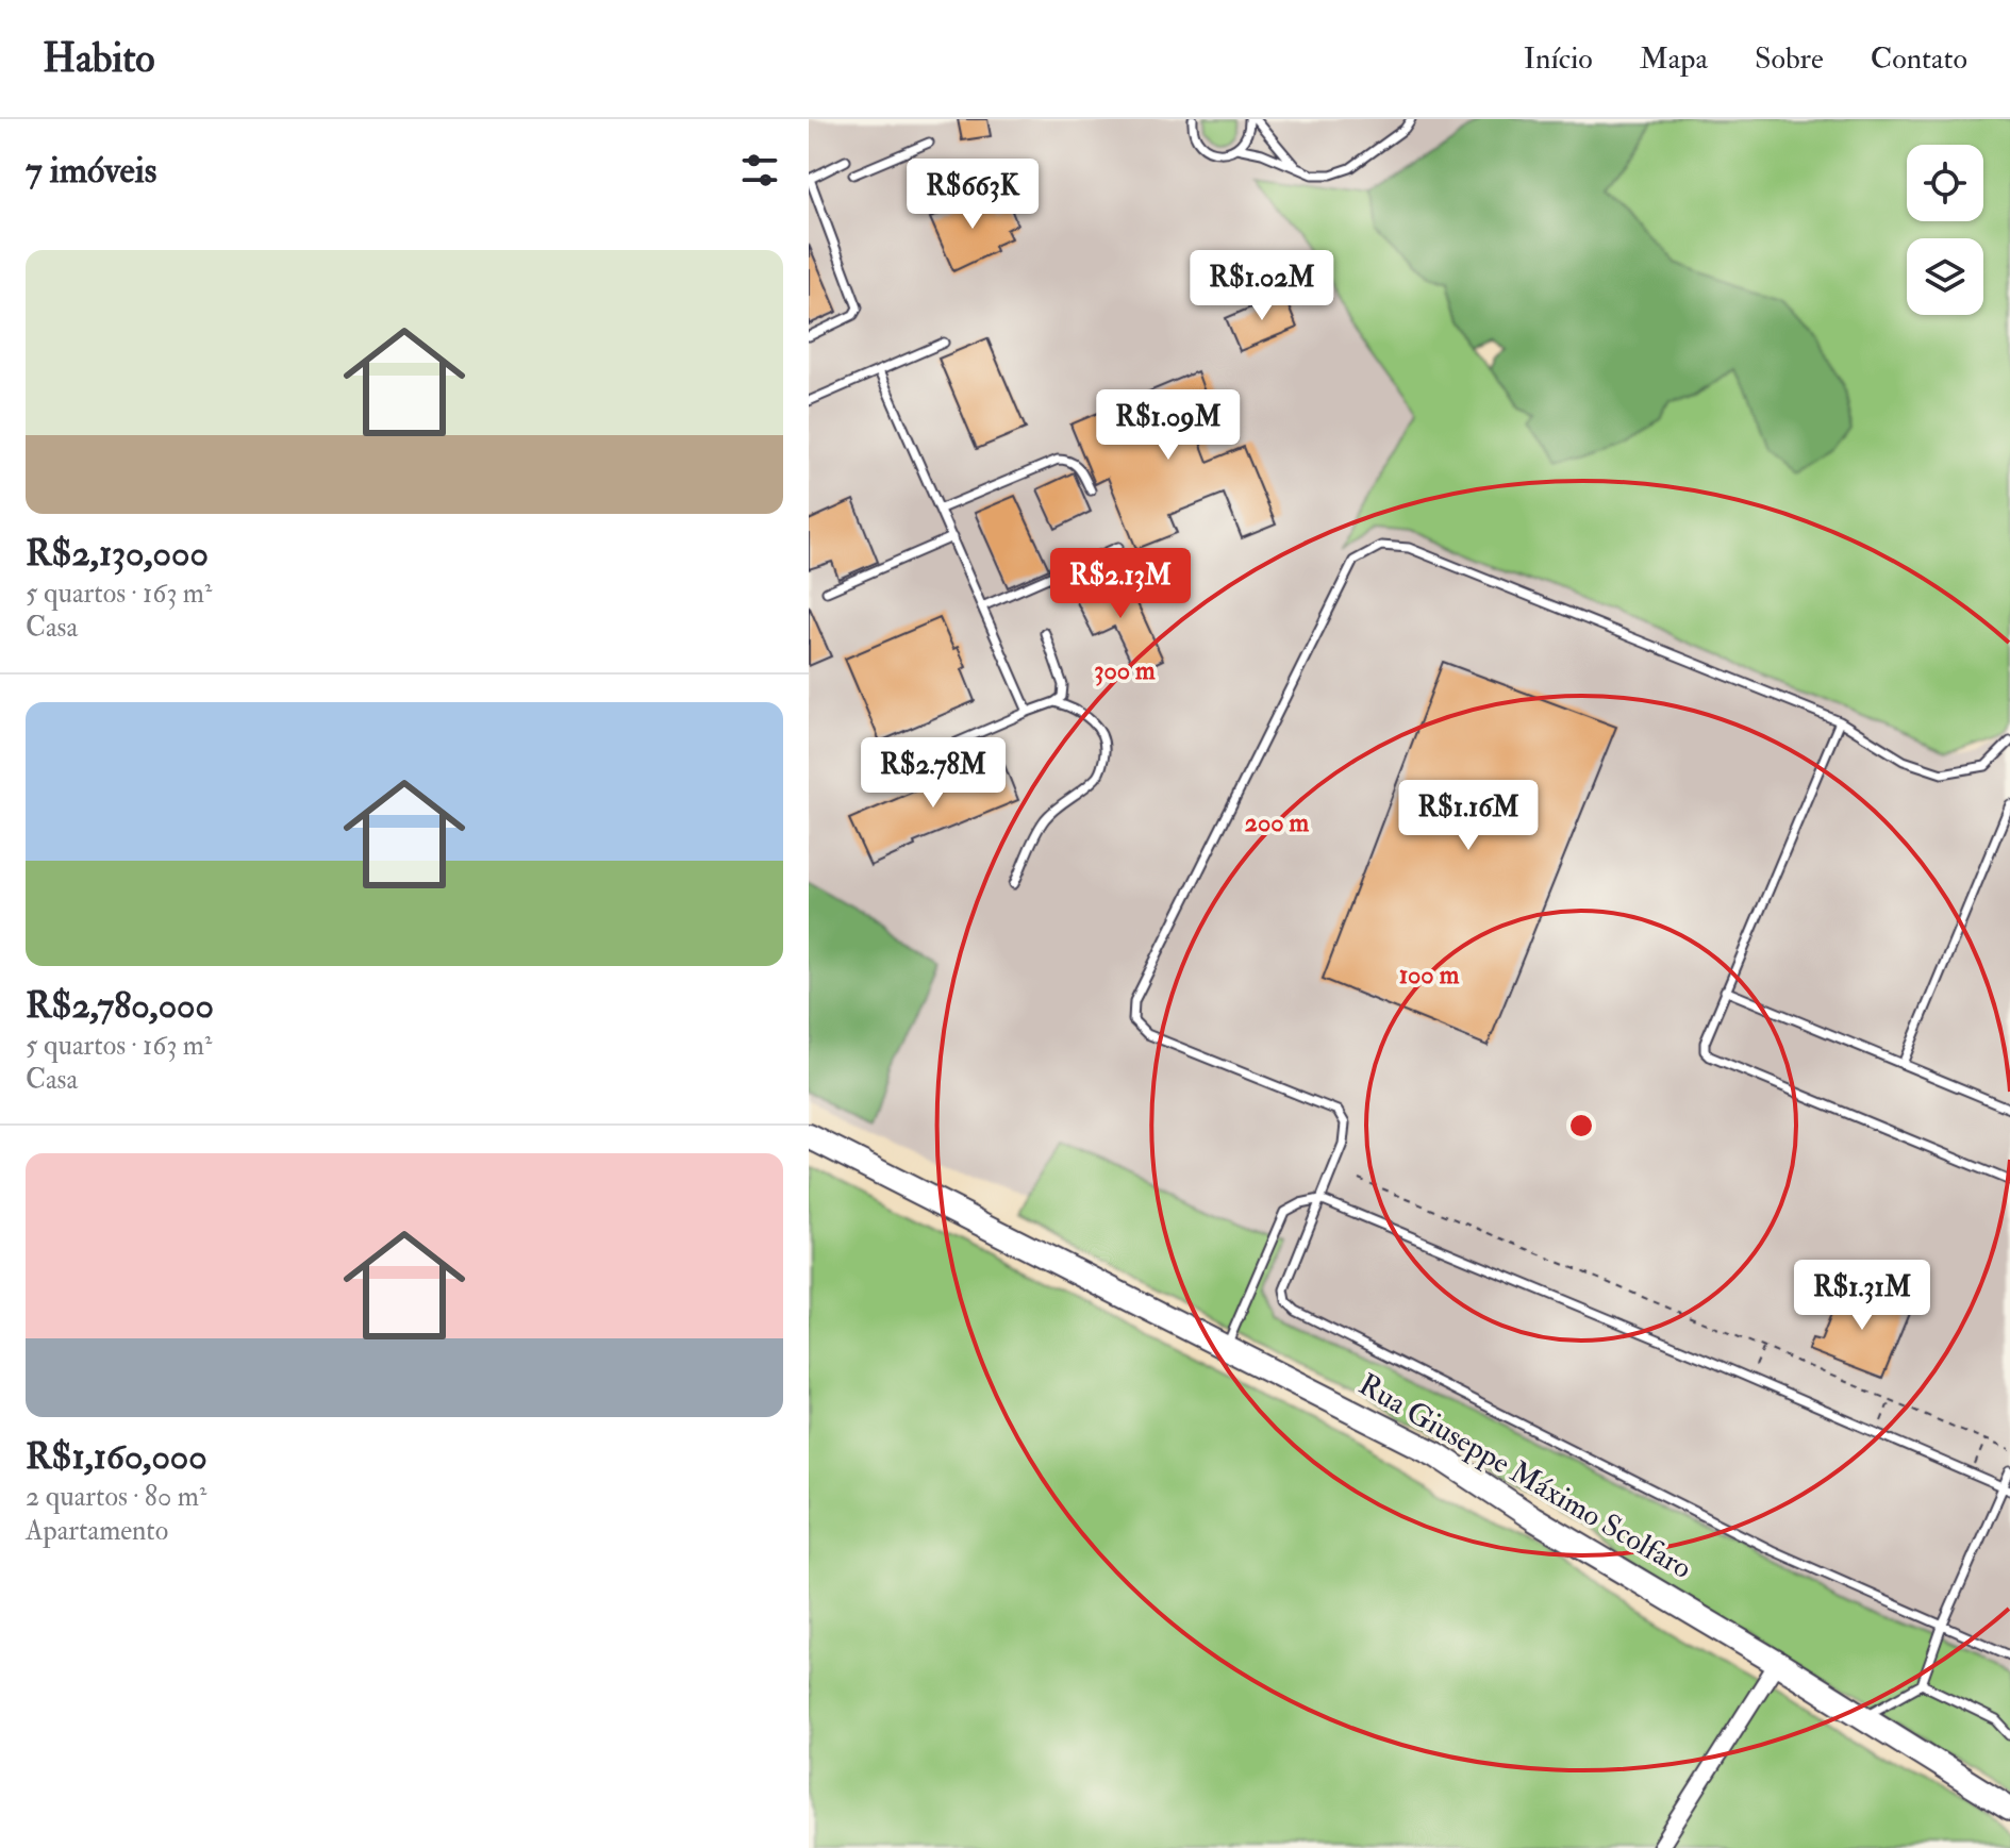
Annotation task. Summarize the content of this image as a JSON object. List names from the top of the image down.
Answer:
{
  "streets": {
    "main road": ["Rua Giuseppe Máximo Scolfaro"]
  },
  "page": {
    "header": "Habito",
    "nav": [
      "Início",
      "Mapa",
      "Sobre",
      "Contato"
    ],
    "heading": "7 imóveis",
    "price": [
      "R$663K",
      "R$1.02M",
      "R$1.09M",
      "R$2.13M",
      "R$2.78M",
      "R$1.16M",
      "R$1.31M"
    ],
    "list": [
      {
        "name": "R$2,130,000",
        "note": "5 quartos · 163 m² · Casa"
      },
      {
        "name": "R$2,780,000",
        "note": "5 quartos · 163 m² · Casa"
      },
      {
        "name": "R$1,160,000",
        "note": "2 quartos · 80 m² · Apartamento"
      }
    ]
  },
  "rings": ["300 m", "200 m", "100 m"]
}
